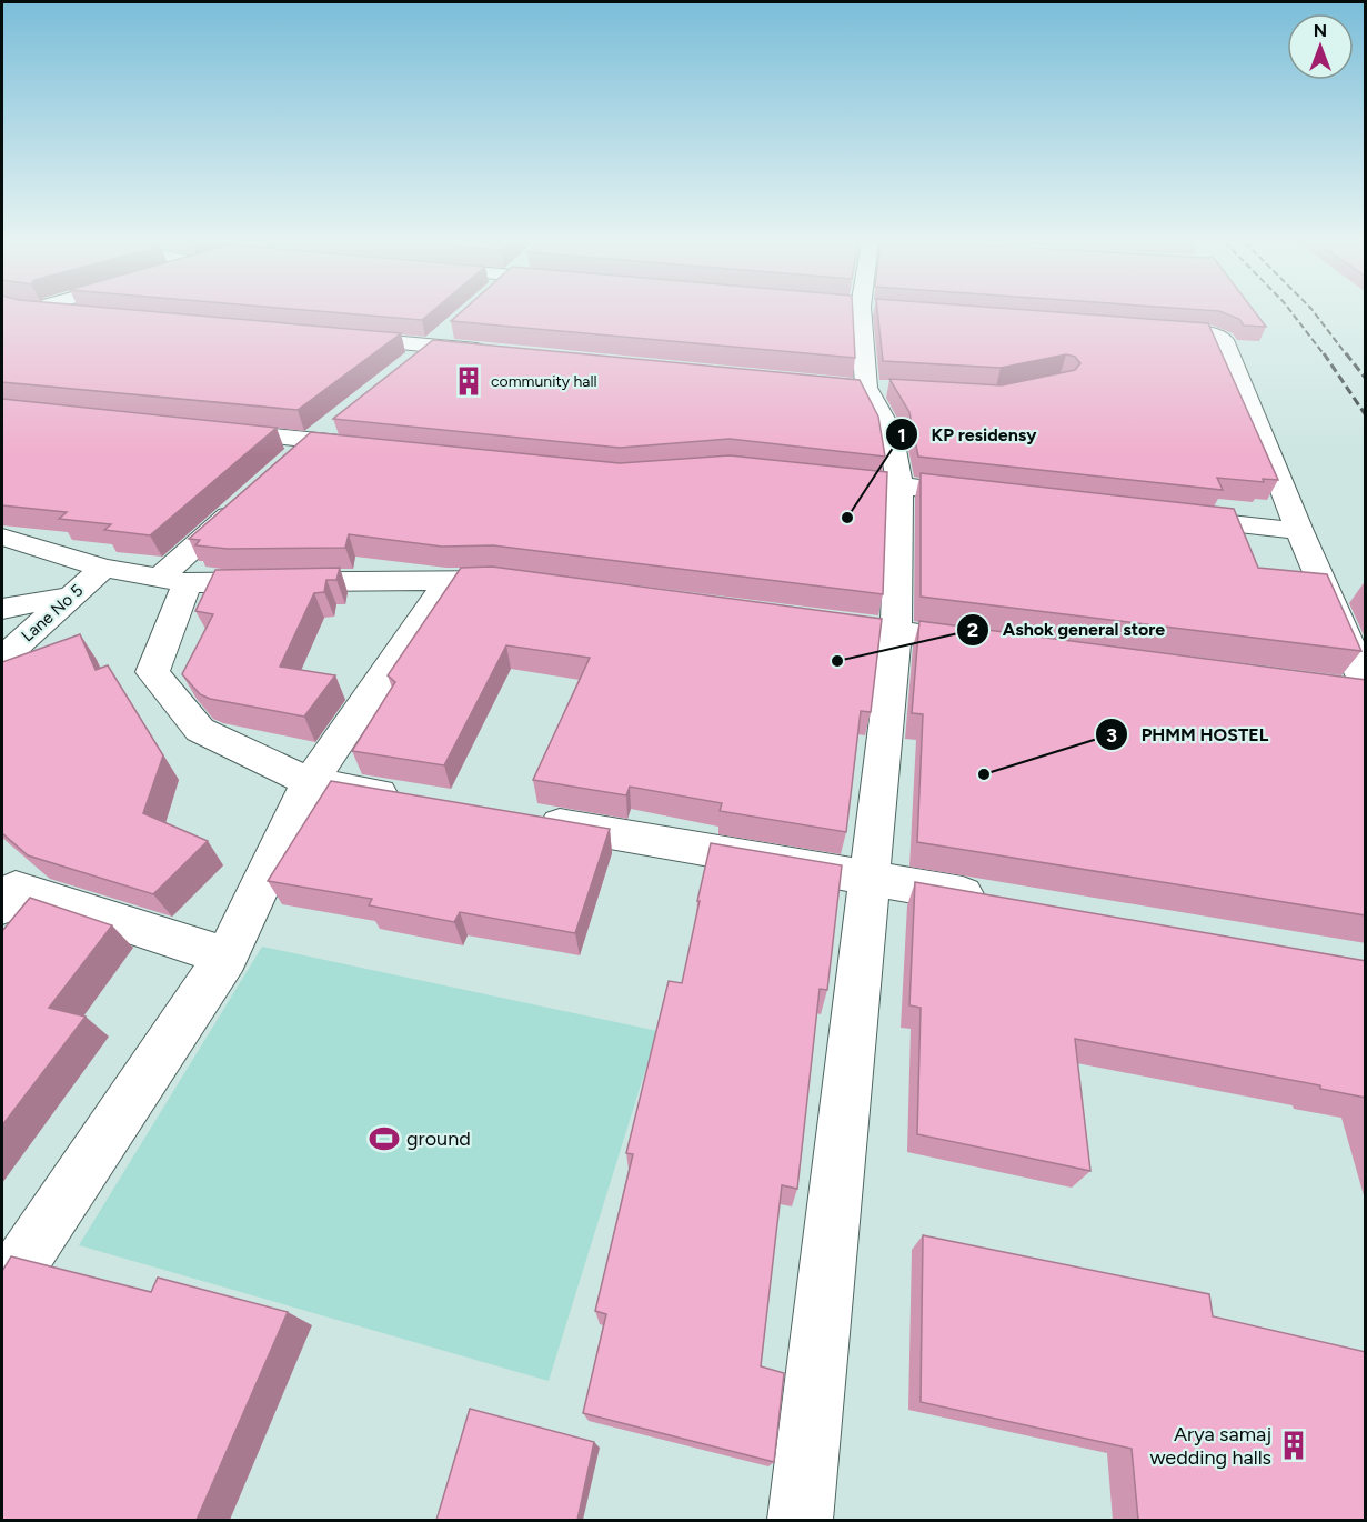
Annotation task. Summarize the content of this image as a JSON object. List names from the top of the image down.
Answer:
{
  "streets": {
    "street": ["Lane No 5"]
  },
  "places": {
    "building": ["community hall", "Arya samaj wedding halls"],
    "other": ["KP residensy", "Ashok general store", "PHMM HOSTEL"],
    "sports": ["ground"]
  },
  "north": "top"
}
